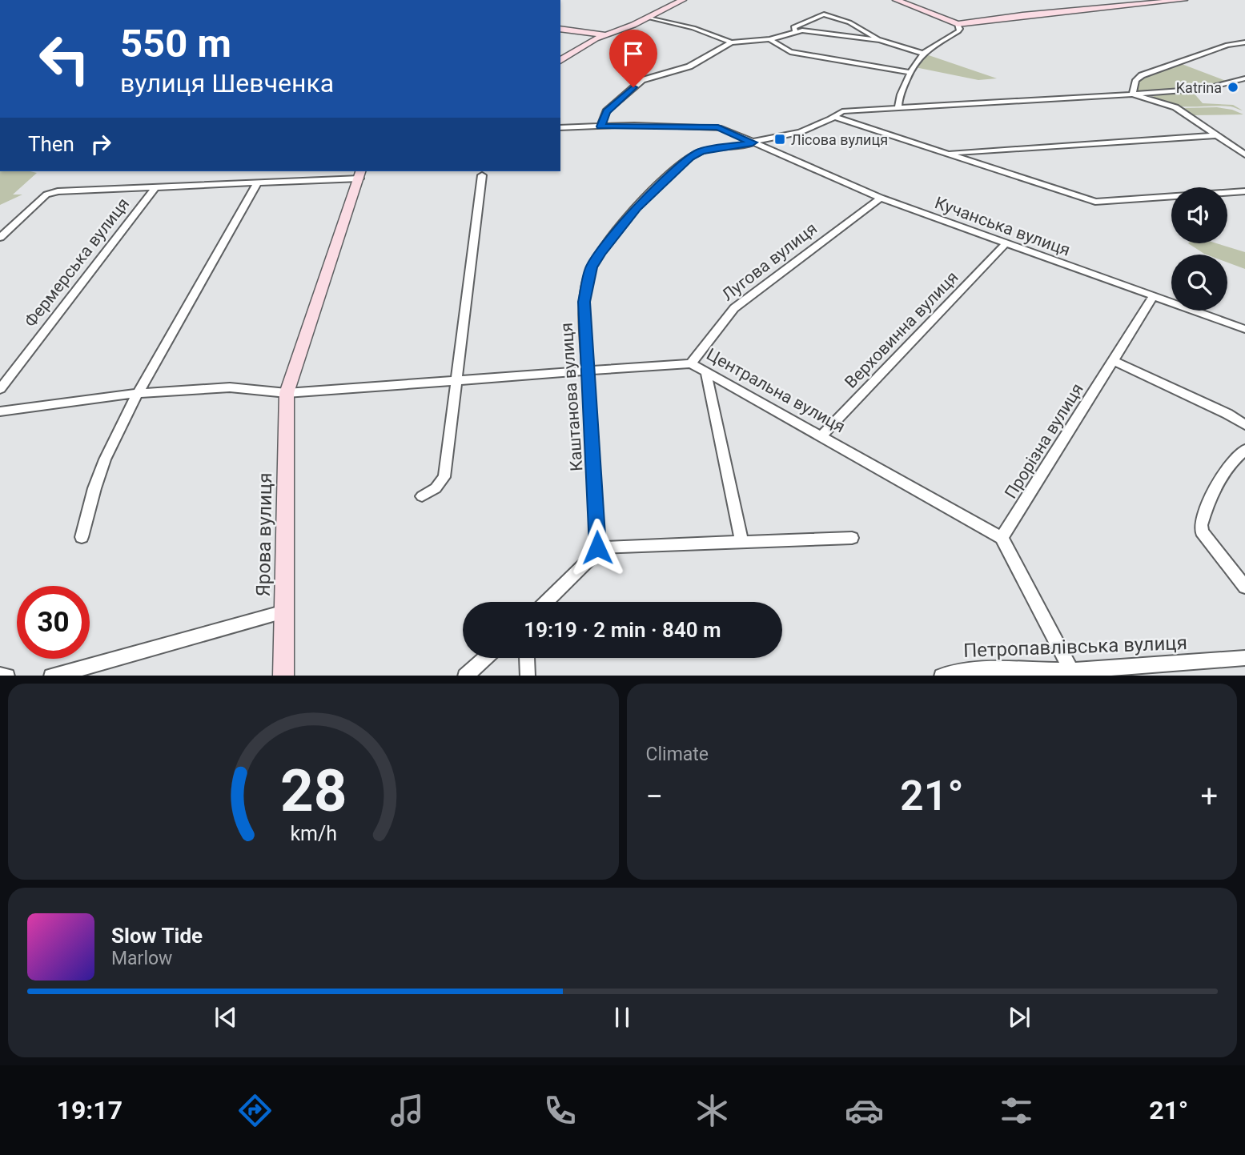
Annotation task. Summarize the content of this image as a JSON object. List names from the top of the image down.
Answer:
{
  "streets": {
    "main road": ["Ярова вулиця"],
    "street": [
      "Кучанська вулиця",
      "Лугова вулиця",
      "Фермерська вулиця",
      "Верховинна вулиця",
      "Центральна вулиця",
      "Каштанова вулиця",
      "Прорізна вулиця",
      "Петропавлівська вулиця"
    ]
  },
  "crossings": [
    ["Кучанська вулиця", "Лугова вулиця"],
    ["Кучанська вулиця", "Верховинна вулиця"],
    ["Кучанська вулиця", "Каштанова вулиця"],
    ["Кучанська вулиця", "Прорізна вулиця"],
    ["Лугова вулиця", "Центральна вулиця"],
    ["Верховинна вулиця", "Центральна вулиця"],
    ["Центральна вулиця", "Каштанова вулиця"],
    ["Центральна вулиця", "Прорізна вулиця"],
    ["Центральна вулиця", "Ярова вулиця"]
  ],
  "places": {
    "other": ["Katrina"],
    "transit": ["Лісова вулиця"]
  },
  "page": {
    "turn": ["550 m", "вулиця Шевченка"],
    "then": "Then",
    "limit": "30",
    "trip": "19:19 · 2 min · 840 m",
    "tile": "Climate",
    "heat": ["−", "21°", "+"],
    "song": ["Slow Tide", "Marlow"],
    "tabs": ["19:17", "21°"],
    "gauge": ["28", "km/h"]
  }
}
